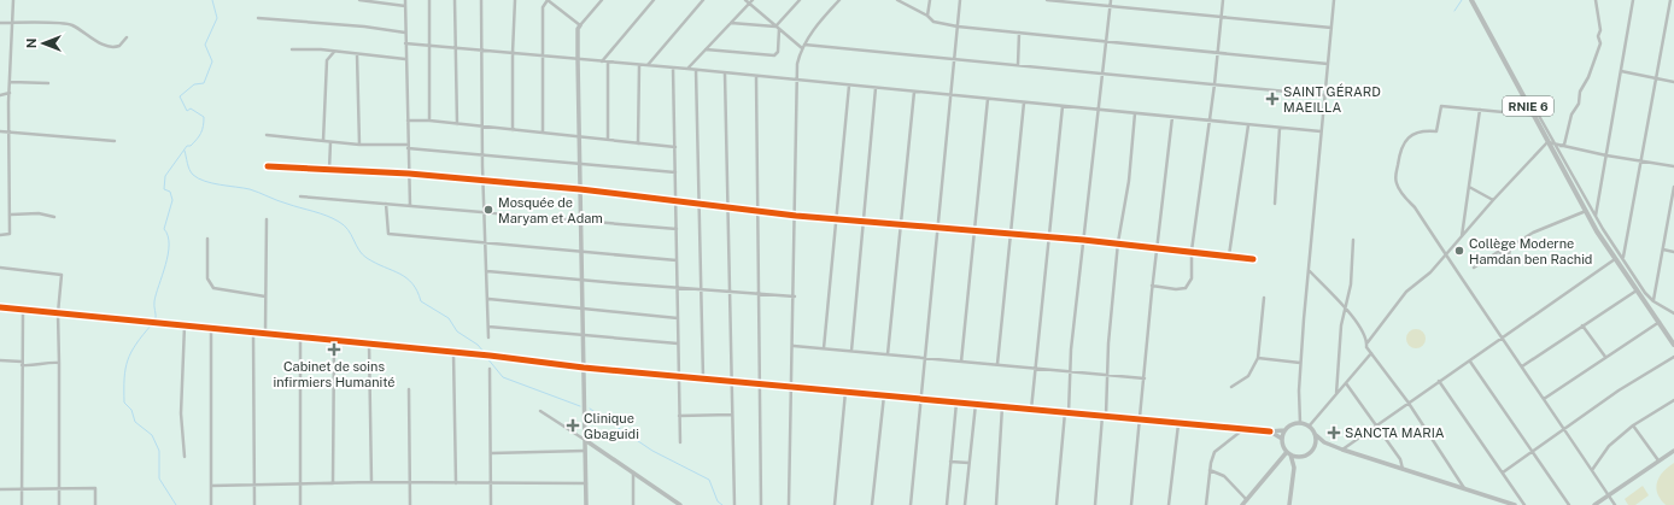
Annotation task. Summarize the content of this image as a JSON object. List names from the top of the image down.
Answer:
{
  "streets": {
    "main road": ["RNIE 6"]
  },
  "places": {
    "health": [
      "SAINT GÉRARD MAEILLA",
      "Cabinet de soins infirmiers Humanité",
      "Clinique Gbaguidi",
      "SANCTA MARIA"
    ],
    "other": ["Mosquée de Maryam et Adam", "Collège Moderne Hamdan ben Rachid"]
  },
  "north": "left"
}
